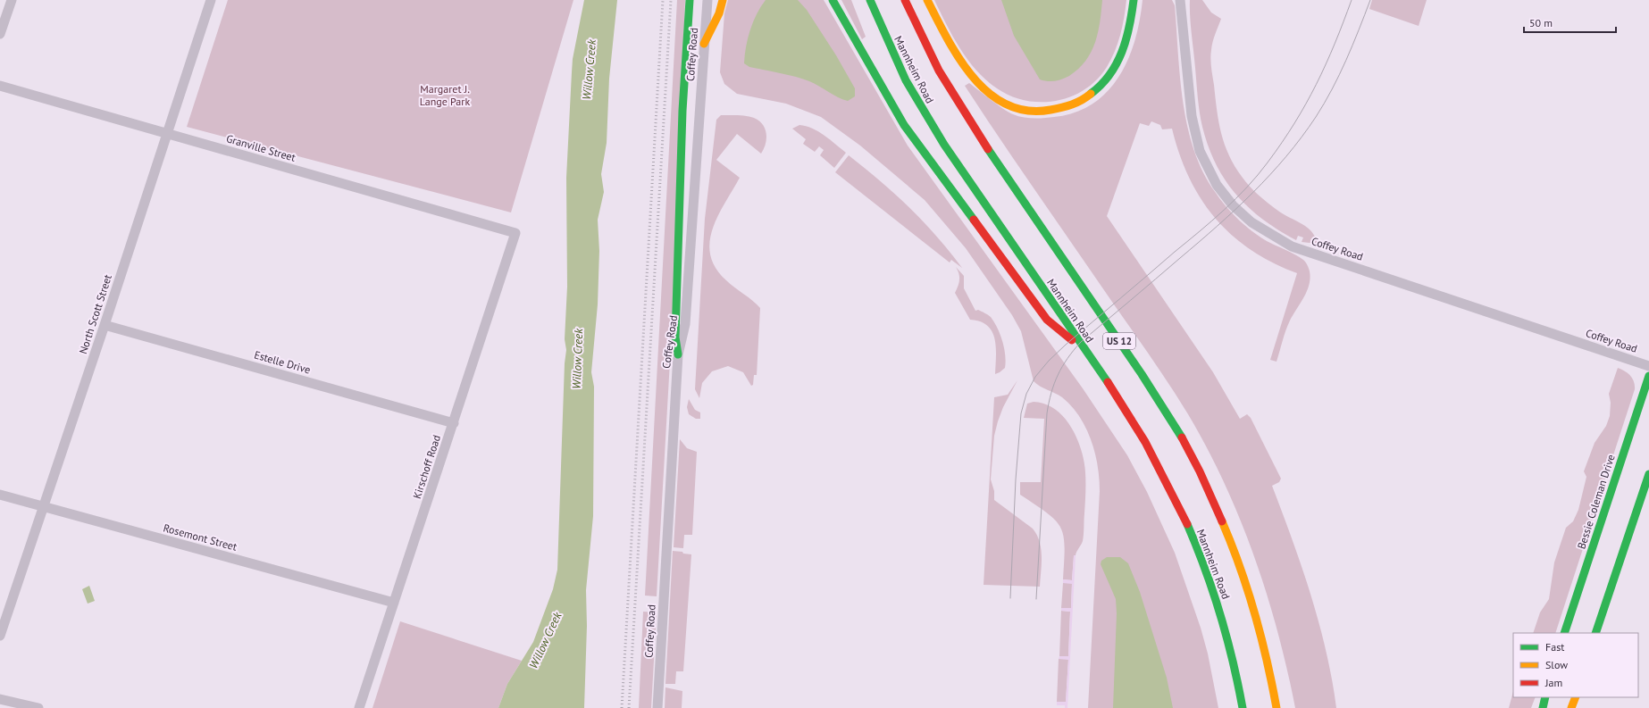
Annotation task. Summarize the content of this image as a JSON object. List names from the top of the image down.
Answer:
{
  "streets": {
    "main road": ["Mannheim Road", "US 12", "Bessie Coleman Drive"],
    "street": [
      "Coffey Road",
      "Granville Street",
      "North Scott Street",
      "Estelle Drive",
      "Kirschoff Road",
      "Rosemont Street"
    ]
  },
  "crossings": [
    ["Granville Street", "North Scott Street"],
    ["Granville Street", "Kirschoff Road"],
    ["North Scott Street", "Estelle Drive"],
    ["North Scott Street", "Rosemont Street"],
    ["Estelle Drive", "Kirschoff Road"],
    ["Kirschoff Road", "Rosemont Street"]
  ],
  "water": ["Willow Creek"],
  "parks": ["Margaret J. Lange Park"],
  "legend": ["Fast", "Slow", "Jam"],
  "scale_bar": "50 m"
}
